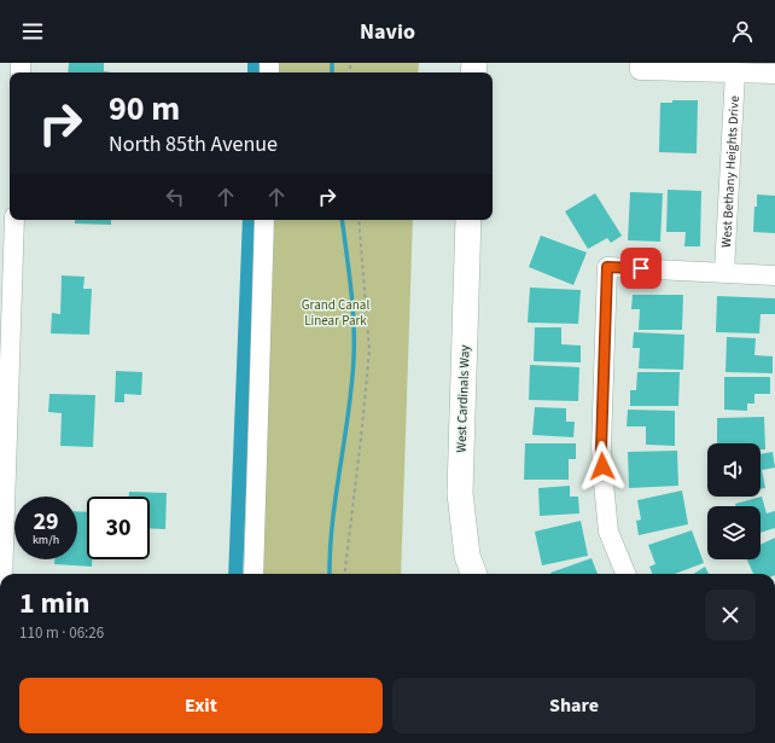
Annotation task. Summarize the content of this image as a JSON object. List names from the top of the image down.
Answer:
{
  "streets": {
    "main road": ["West Cardinals Way"],
    "street": ["West Bethany Heights Drive"]
  },
  "parks": ["Grand Canal Linear Park"],
  "page": {
    "header": "Navio",
    "turn": ["90 m", "North 85th Avenue"],
    "speed": "29 km/h",
    "limit": "30",
    "heading": ["1 min", "110 m · 06:26"],
    "buttons": ["Exit", "Share"]
  }
}
